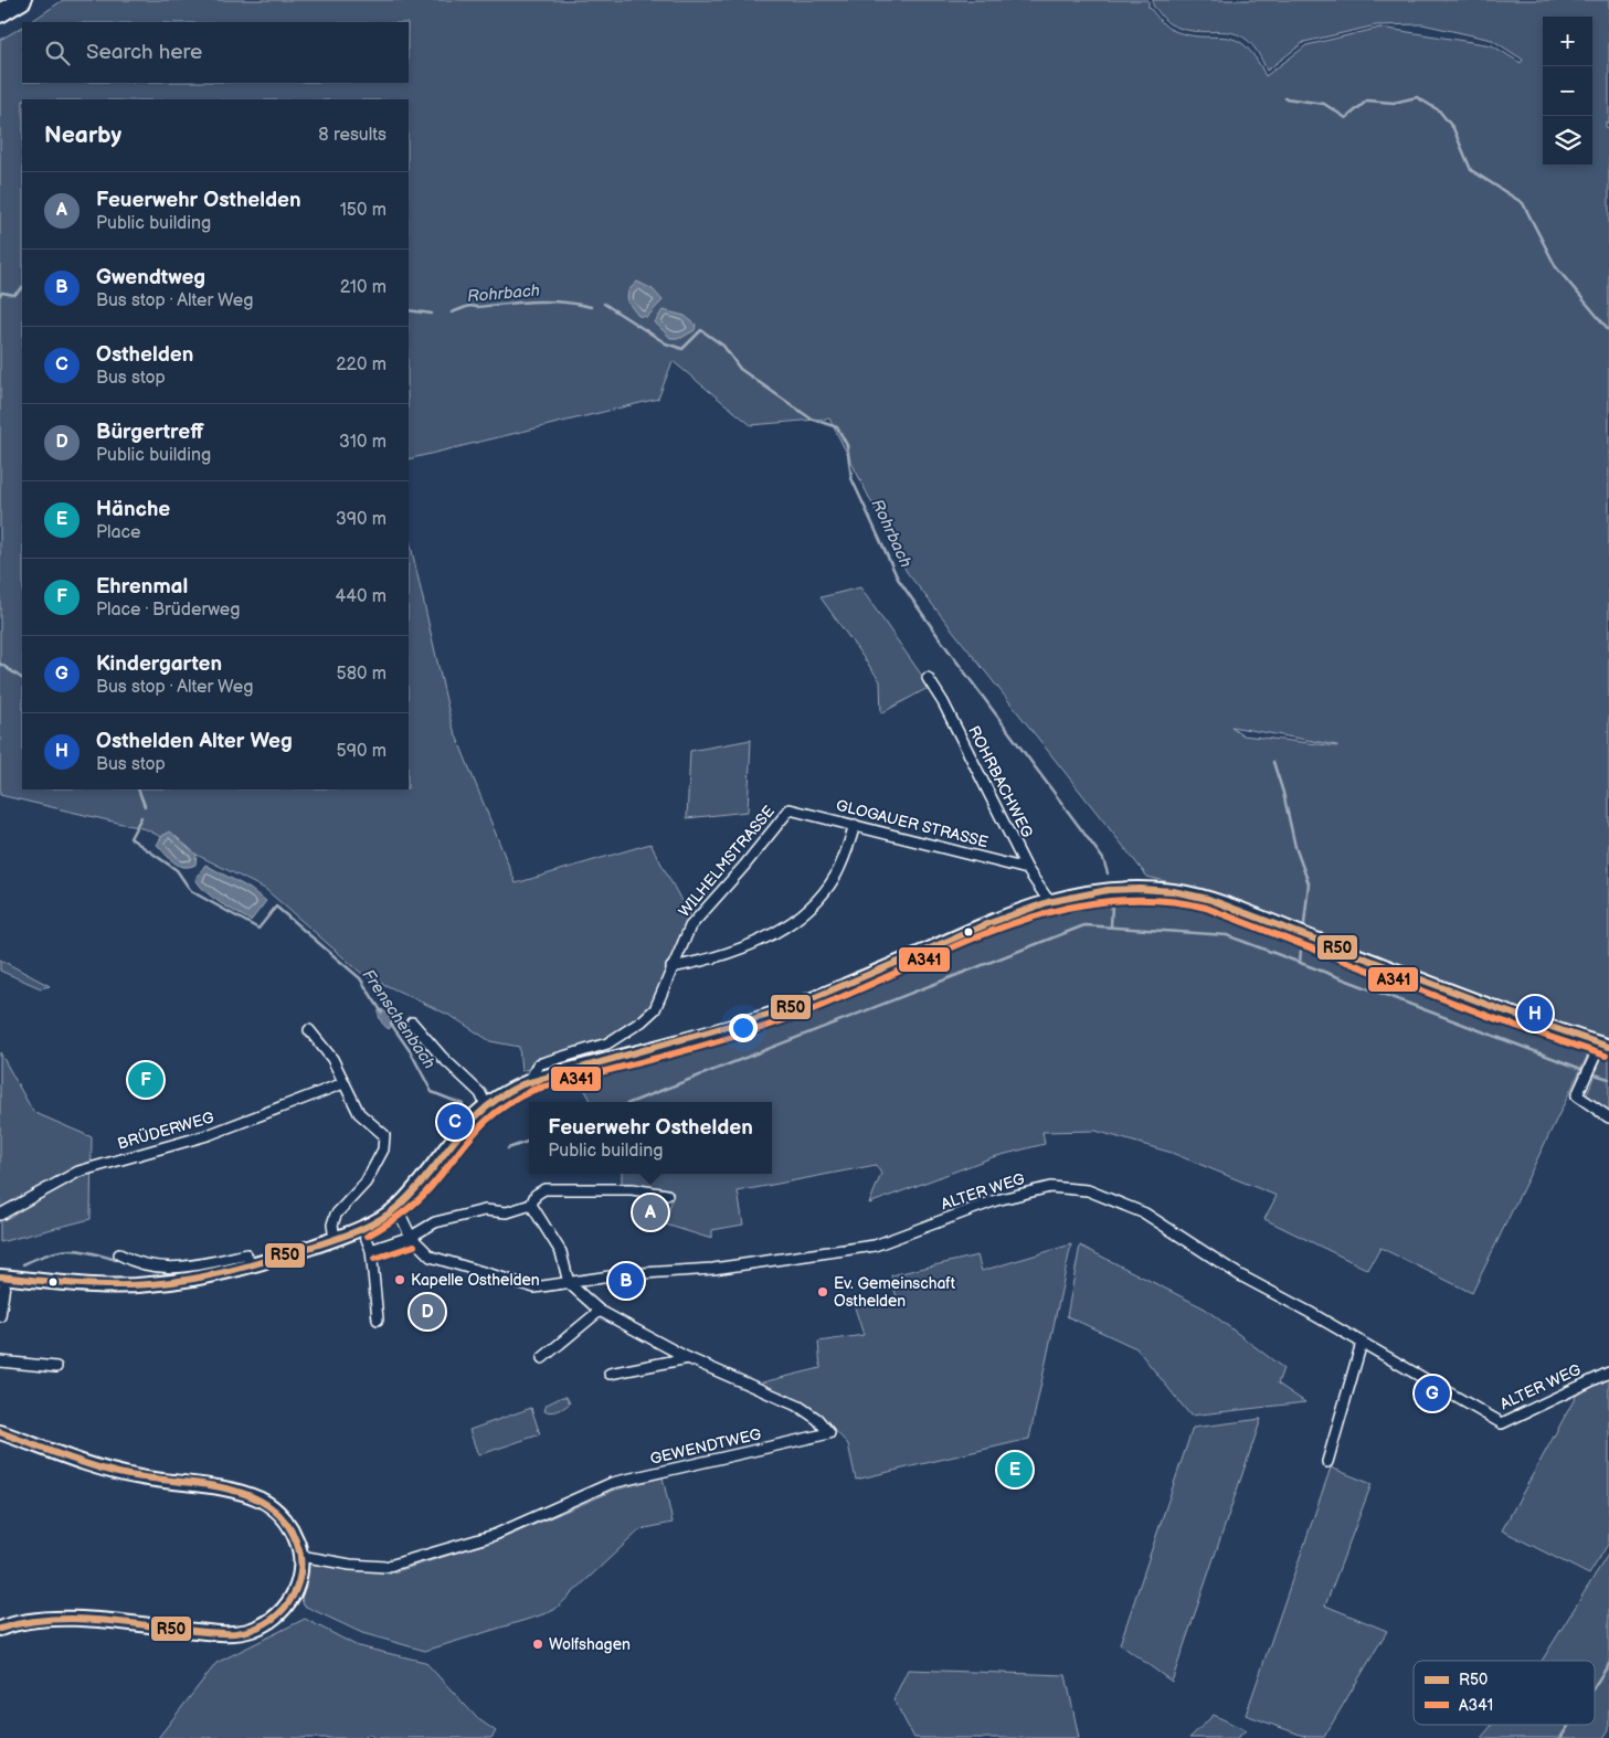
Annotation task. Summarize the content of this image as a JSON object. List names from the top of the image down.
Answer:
{
  "streets": {
    "street": [
      "ROHRBACHWEG",
      "GLOGAUER STRASSE",
      "WILHELMSTRASSE",
      "BRÜDERWEG",
      "ALTER WEG",
      "GEWENDTWEG"
    ]
  },
  "crossings": [
    ["ROHRBACHWEG", "GLOGAUER STRASSE"],
    ["GLOGAUER STRASSE", "WILHELMSTRASSE"],
    ["ALTER WEG", "GEWENDTWEG"]
  ],
  "water": ["Rohrbach", "Frenschenbach"],
  "places": ["Kapelle Osthelden", "Ev. Gemeinschaft Osthelden", "Wolfshagen"],
  "lines": ["transit line R50", "transit line A341"],
  "legend": ["R50", "A341"],
  "page": {
    "map_buttons": ["+", "−"],
    "search": "Search here",
    "heading": ["Nearby", "8 results"],
    "list": [
      {
        "mark": "A",
        "name": "Feuerwehr Osthelden",
        "note": "Public building",
        "value": "150 m"
      },
      {
        "mark": "B",
        "name": "Gwendtweg",
        "note": "Bus stop · Alter Weg",
        "value": "210 m"
      },
      {
        "mark": "C",
        "name": "Osthelden",
        "note": "Bus stop",
        "value": "220 m"
      },
      {
        "mark": "D",
        "name": "Bürgertreff",
        "note": "Public building",
        "value": "310 m"
      },
      {
        "mark": "E",
        "name": "Hänche",
        "note": "Place",
        "value": "390 m"
      },
      {
        "mark": "F",
        "name": "Ehrenmal",
        "note": "Place · Brüderweg",
        "value": "440 m"
      },
      {
        "mark": "G",
        "name": "Kindergarten",
        "note": "Bus stop · Alter Weg",
        "value": "580 m"
      },
      {
        "mark": "H",
        "name": "Osthelden Alter Weg",
        "note": "Bus stop",
        "value": "590 m"
      }
    ],
    "pins": [
      "H",
      "F",
      "C",
      "A",
      "B",
      "D",
      "G",
      "E"
    ],
    "popup": ["Feuerwehr Osthelden", "Public building"]
  }
}
